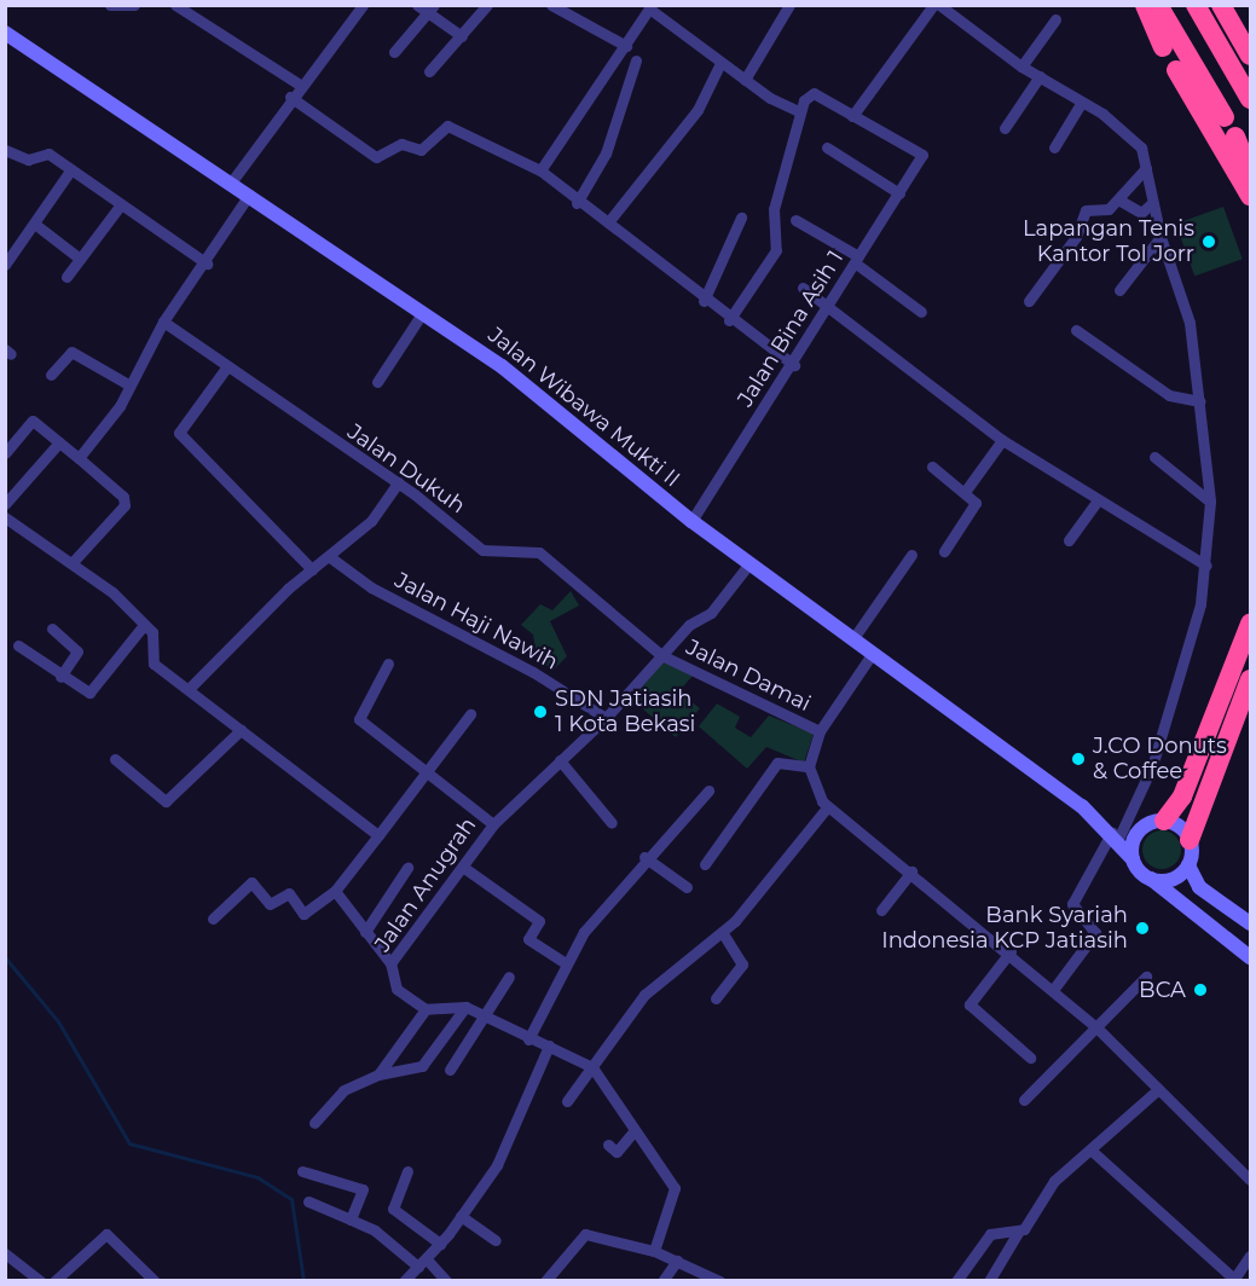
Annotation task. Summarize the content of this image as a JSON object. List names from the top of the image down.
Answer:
{
  "streets": {
    "main road": ["Jalan Wibawa Mukti II"],
    "street": [
      "Jalan Bina Asih 1",
      "Jalan Dukuh",
      "Jalan Haji Nawih",
      "Jalan Damai",
      "Jalan Anugrah"
    ]
  },
  "crossings": [
    ["Jalan Bina Asih 1", "Jalan Wibawa Mukti II"],
    ["Jalan Wibawa Mukti II", "Jalan Anugrah"],
    ["Jalan Dukuh", "Jalan Damai"],
    ["Jalan Dukuh", "Jalan Anugrah"],
    ["Jalan Haji Nawih", "Jalan Anugrah"],
    ["Jalan Damai", "Jalan Anugrah"]
  ],
  "places": [
    "Lapangan Tenis Kantor Tol Jorr",
    "SDN Jatiasih 1 Kota Bekasi",
    "J.CO Donuts & Coffee",
    "Bank Syariah Indonesia KCP Jatiasih",
    "BCA"
  ]
}
